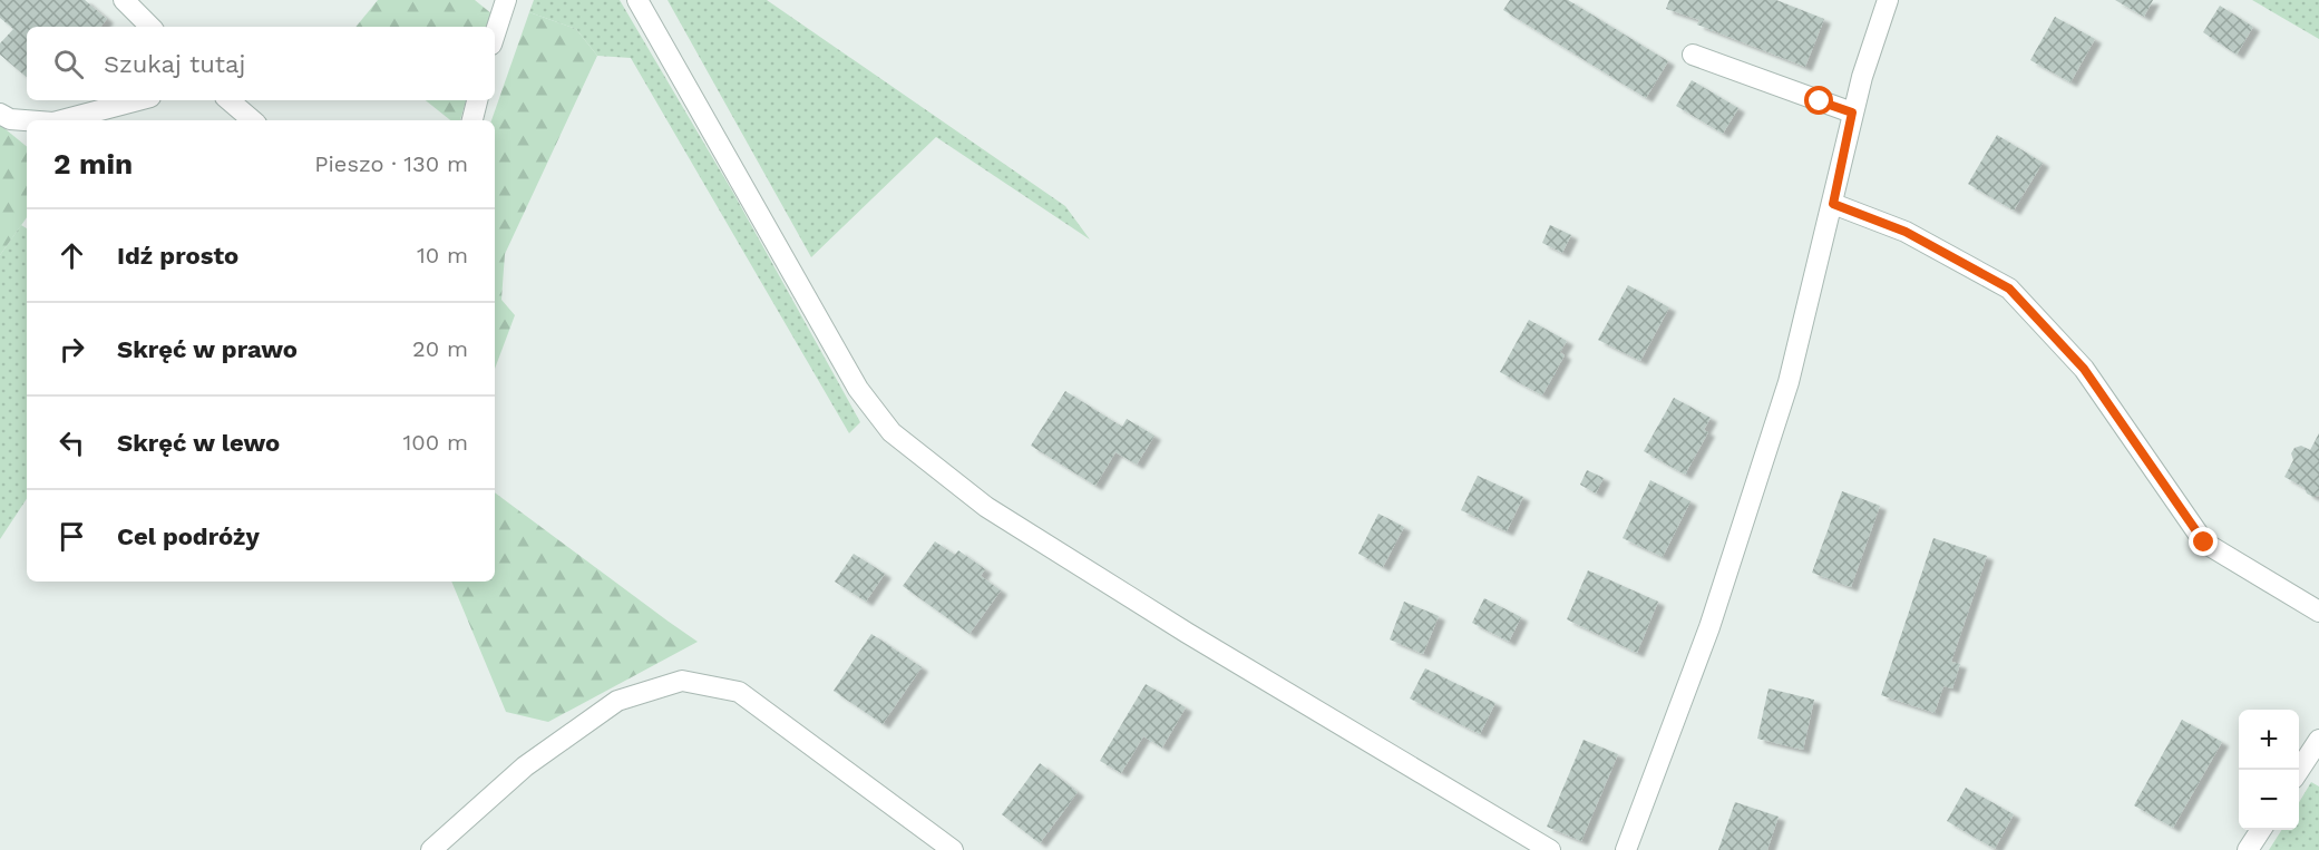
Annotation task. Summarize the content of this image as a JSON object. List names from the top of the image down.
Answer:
{
  "page": {
    "search": "Szukaj tutaj",
    "heading": ["2 min", "Pieszo · 130 m"],
    "list": [
      ["Idź prosto", "10 m"],
      ["Skręć w prawo", "20 m"],
      ["Skręć w lewo", "100 m"],
      "Cel podróży"
    ],
    "map_buttons": ["+", "−"]
  }
}
